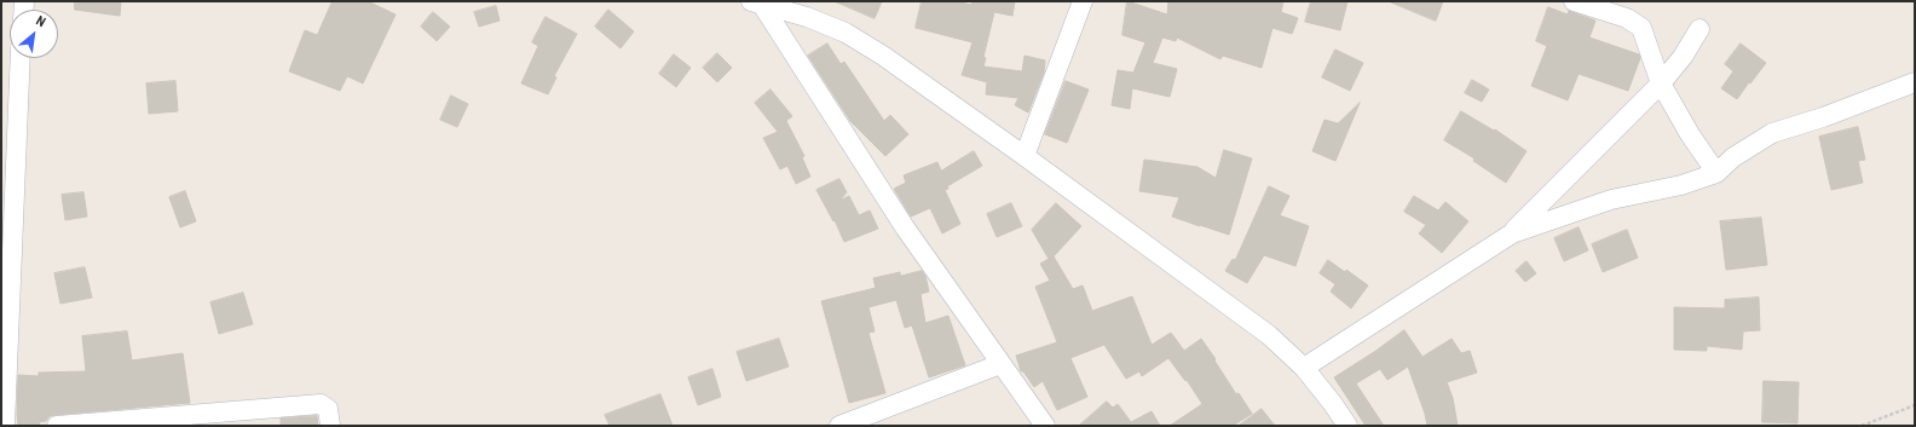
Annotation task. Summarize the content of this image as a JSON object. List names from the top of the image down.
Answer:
{
  "north": "top right"
}
